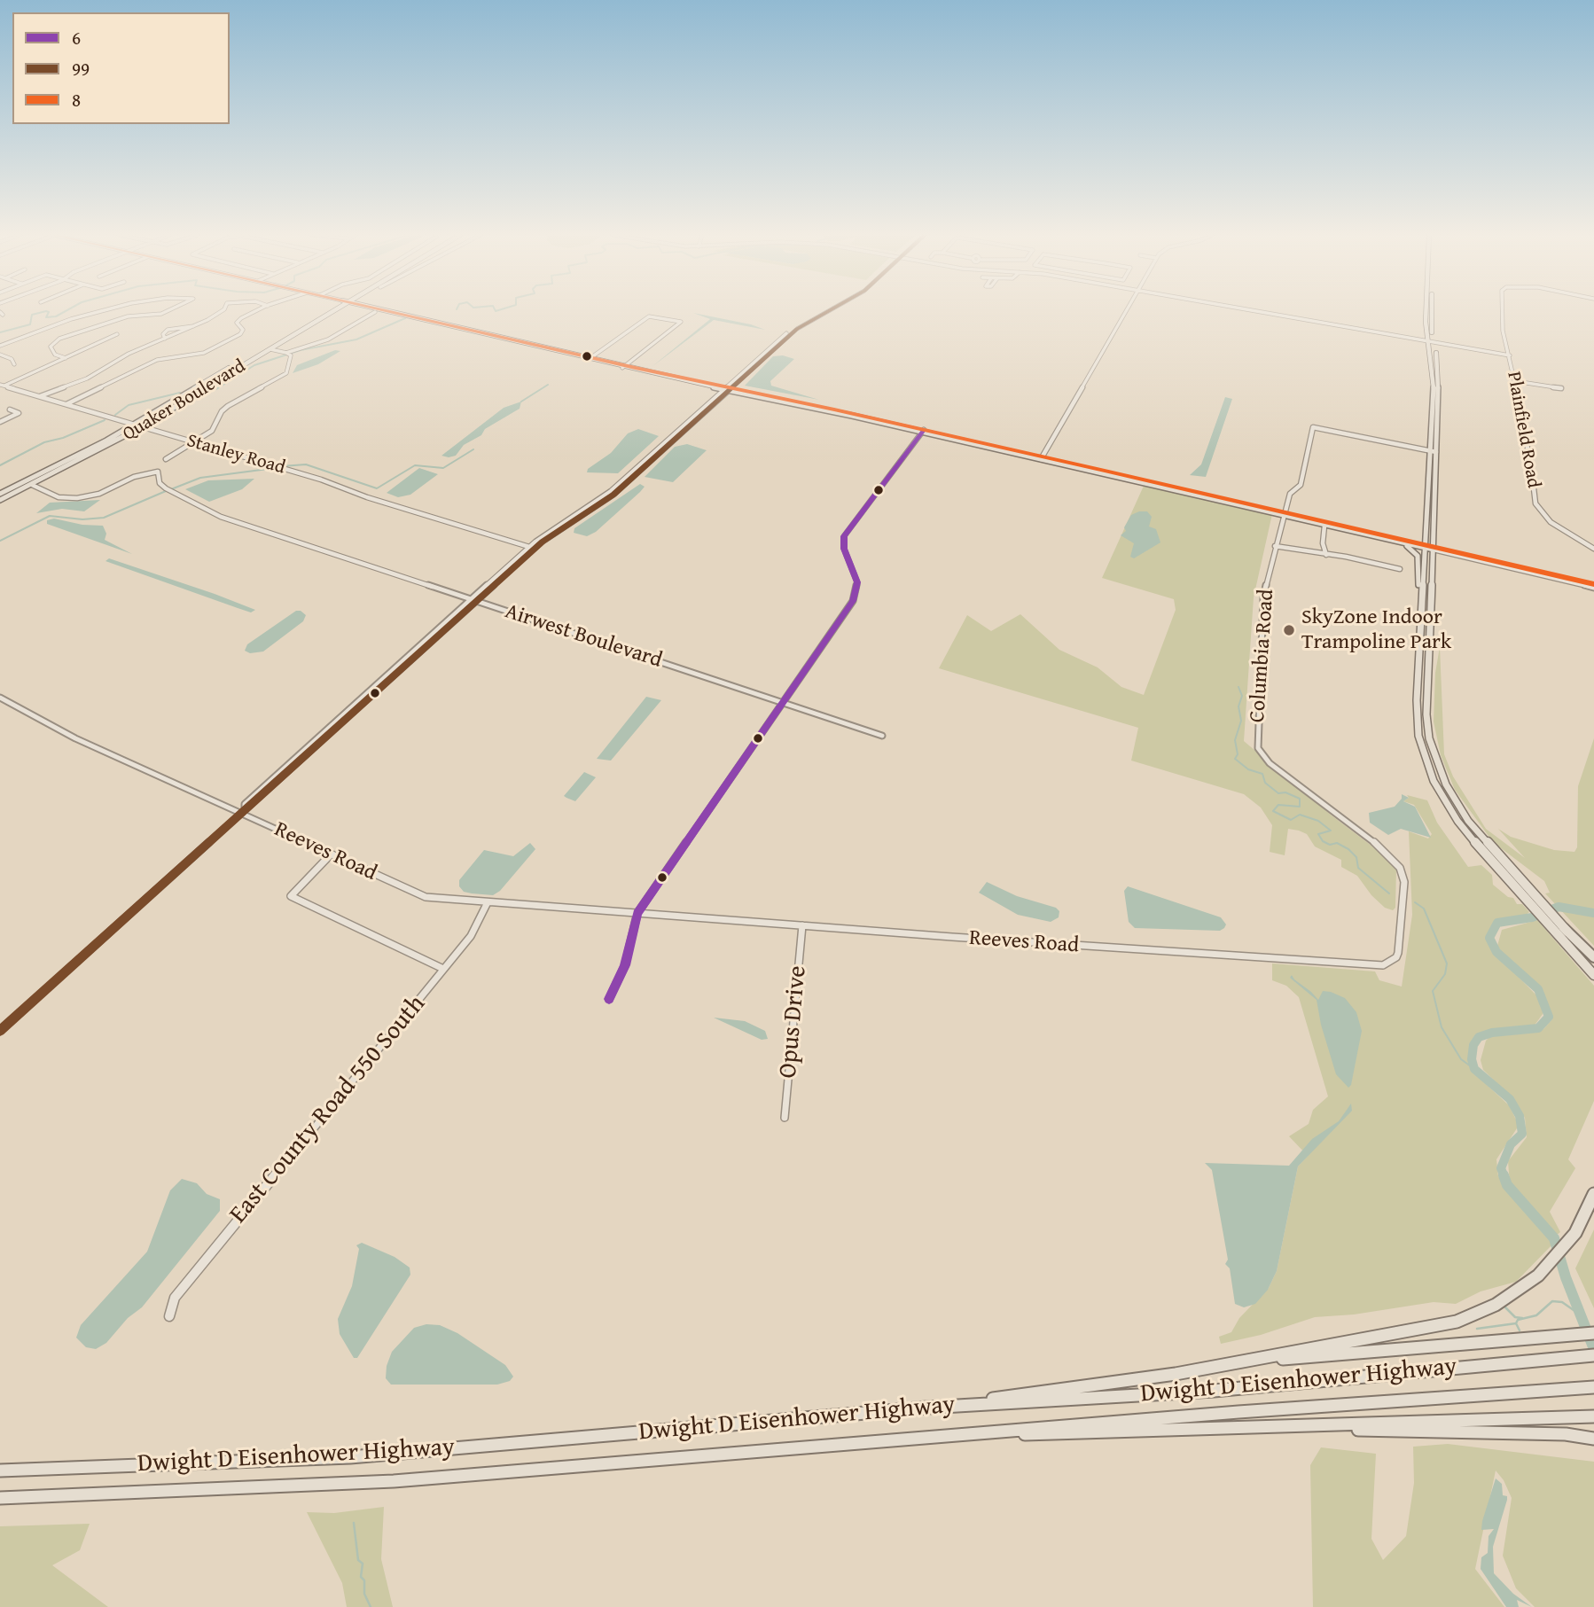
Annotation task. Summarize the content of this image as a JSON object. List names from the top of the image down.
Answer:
{
  "streets": {
    "highway": ["Dwight D Eisenhower Highway"],
    "main road": ["Quaker Boulevard"],
    "street": [
      "Plainfield Road",
      "Stanley Road",
      "Airwest Boulevard",
      "Columbia Road",
      "Reeves Road",
      "Opus Drive",
      "East County Road 550 South"
    ]
  },
  "crossings": [
    ["Quaker Boulevard", "Stanley Road"],
    ["Quaker Boulevard", "Airwest Boulevard"],
    ["Columbia Road", "Reeves Road"],
    ["Reeves Road", "Opus Drive"],
    ["Reeves Road", "East County Road 550 South"]
  ],
  "places": ["SkyZone Indoor Trampoline Park"],
  "lines": ["transit line 99", "transit line 8", "transit line 6"],
  "legend": ["6", "99", "8"]
}
